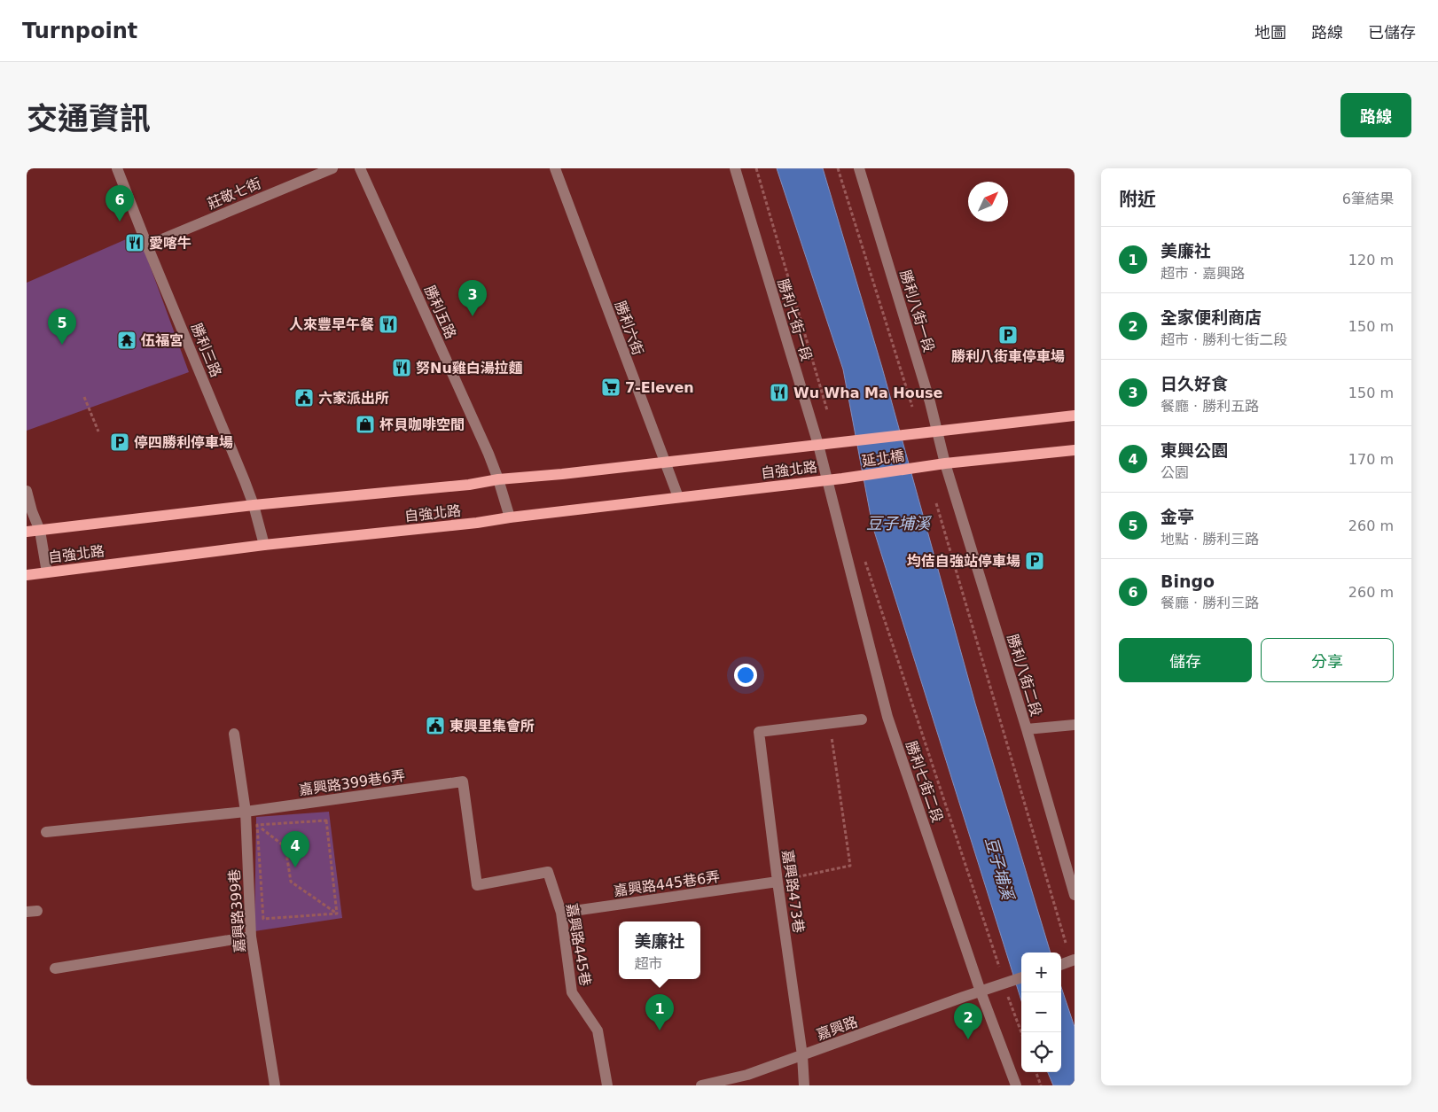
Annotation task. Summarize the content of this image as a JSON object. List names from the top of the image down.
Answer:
{
  "streets": {
    "main road": ["延北橋", "自強北路"],
    "street": [
      "莊敬七街",
      "勝利八街一段",
      "勝利五路",
      "勝利七街一段",
      "勝利六街",
      "勝利三路",
      "勝利八街二段",
      "勝利七街二段",
      "嘉興路399巷6弄",
      "嘉興路445巷6弄",
      "嘉興路473巷",
      "嘉興路399巷",
      "嘉興路445巷",
      "嘉興路"
    ]
  },
  "crossings": [
    ["莊敬七街", "勝利三路"],
    ["勝利八街一段", "延北橋"],
    ["勝利八街一段", "勝利八街二段"],
    ["勝利五路", "自強北路"],
    ["勝利七街一段", "自強北路"],
    ["勝利七街一段", "勝利七街二段"],
    ["勝利六街", "自強北路"],
    ["勝利三路", "自強北路"],
    ["延北橋", "自強北路"],
    ["延北橋", "勝利八街二段"],
    ["自強北路", "勝利七街二段"],
    ["勝利七街二段", "嘉興路"],
    ["嘉興路399巷6弄", "嘉興路399巷"],
    ["嘉興路399巷6弄", "嘉興路445巷"],
    ["嘉興路445巷6弄", "嘉興路473巷"],
    ["嘉興路445巷6弄", "嘉興路445巷"],
    ["嘉興路473巷", "嘉興路"]
  ],
  "water": ["豆子埔溪"],
  "places": {
    "restaurant": [
      "愛喀牛",
      "人來豐早午餐",
      "努Nu雞白湯拉麵",
      "Wu Wha Ma House"
    ],
    "parking": ["勝利八街車停車場", "停四勝利停車場", "均佶自強站停車場"],
    "temple": ["伍福宮"],
    "supermarket": ["7-Eleven"],
    "public building": ["六家派出所", "東興里集會所"],
    "shop": ["杯貝咖啡空間"]
  },
  "north": "top right",
  "page": {
    "header": "Turnpoint",
    "nav": ["地圖", "路線", "已儲存"],
    "title": "交通資訊",
    "buttons": [
      "路線",
      ["儲存", "分享"]
    ],
    "heading": ["附近", "6筆結果"],
    "pins": [
      "6",
      "3",
      "5",
      "4",
      "1",
      "2"
    ],
    "list": [
      {
        "mark": "1",
        "name": "美廉社",
        "note": "超市 · 嘉興路",
        "value": "120 m"
      },
      {
        "mark": "2",
        "name": "全家便利商店",
        "note": "超市 · 勝利七街二段",
        "value": "150 m"
      },
      {
        "mark": "3",
        "name": "日久好食",
        "note": "餐廳 · 勝利五路",
        "value": "150 m"
      },
      {
        "mark": "4",
        "name": "東興公園",
        "note": "公園",
        "value": "170 m"
      },
      {
        "mark": "5",
        "name": "金亭",
        "note": "地點 · 勝利三路",
        "value": "260 m"
      },
      {
        "mark": "6",
        "name": "Bingo",
        "note": "餐廳 · 勝利三路",
        "value": "260 m"
      }
    ],
    "popup": ["美廉社", "超市"],
    "map_buttons": ["+", "−"]
  }
}
